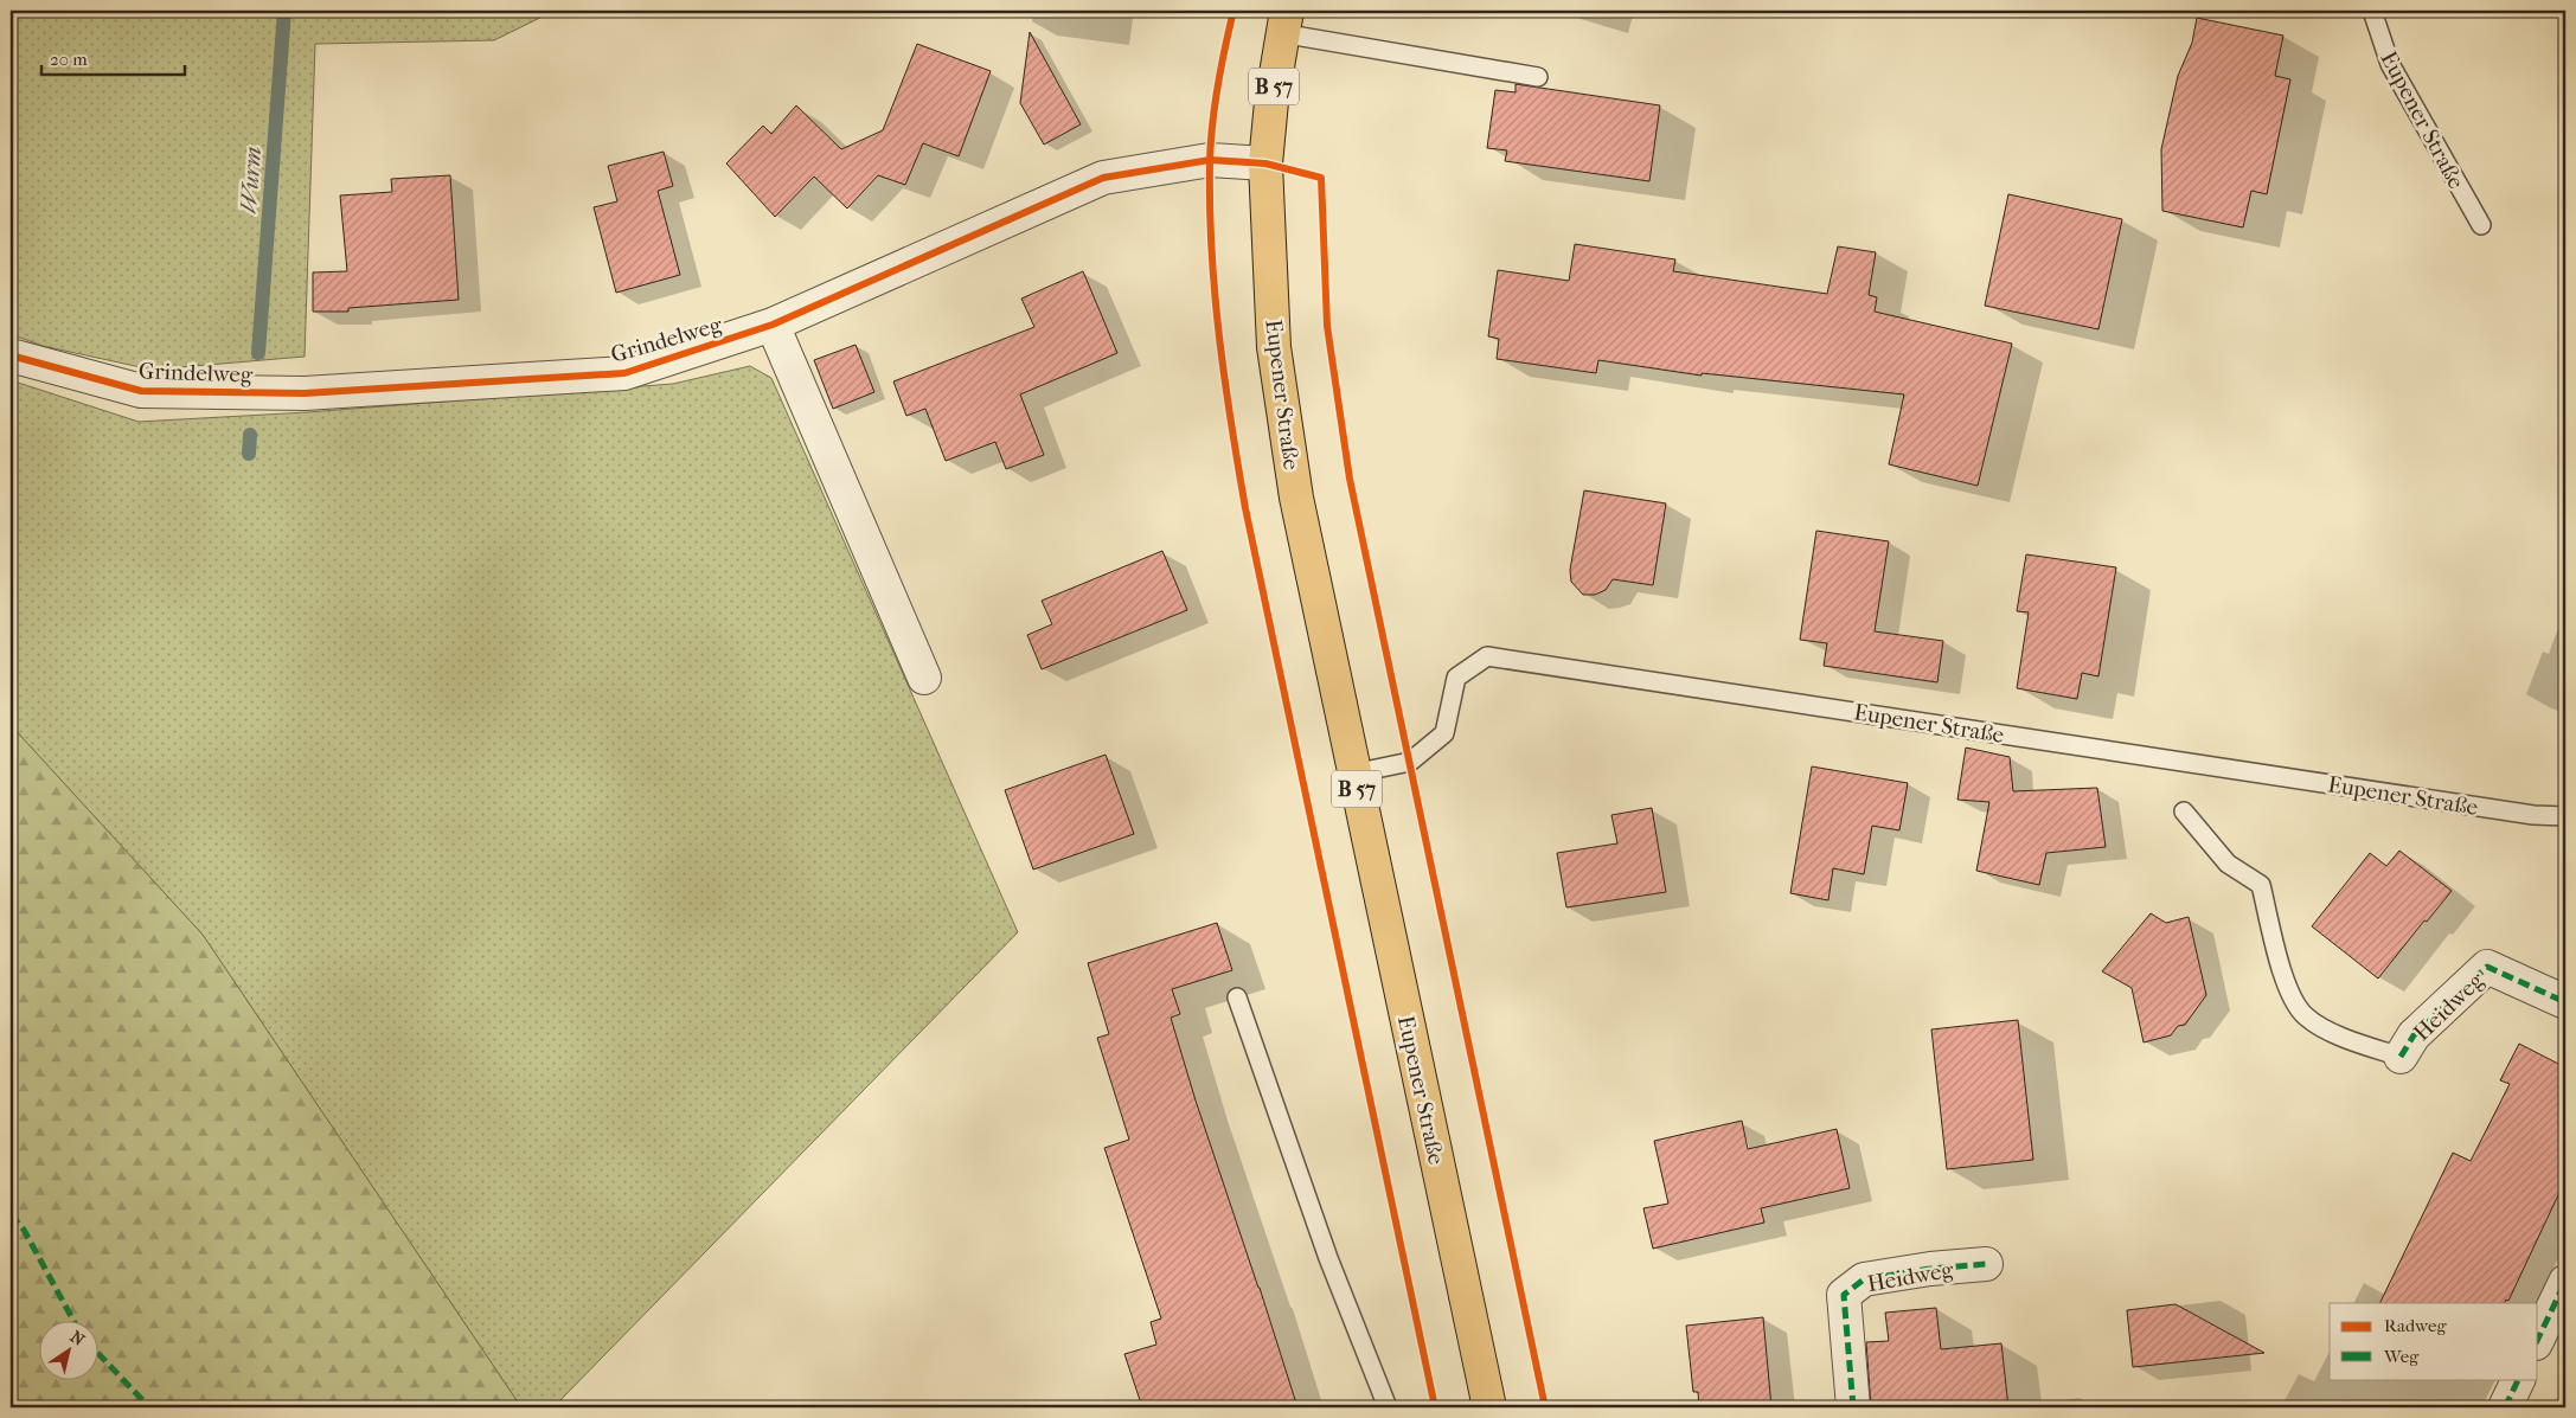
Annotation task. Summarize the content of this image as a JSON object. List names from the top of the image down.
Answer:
{
  "streets": {
    "main road": ["B 57", "Eupener Straße"],
    "street": ["Grindelweg", "Heidweg"]
  },
  "crossings": [
    ["Eupener Straße", "Grindelweg"]
  ],
  "water": ["Wurm"],
  "legend": ["Radweg", "Weg"],
  "scale_bar": "20 m",
  "north": "top right"
}
